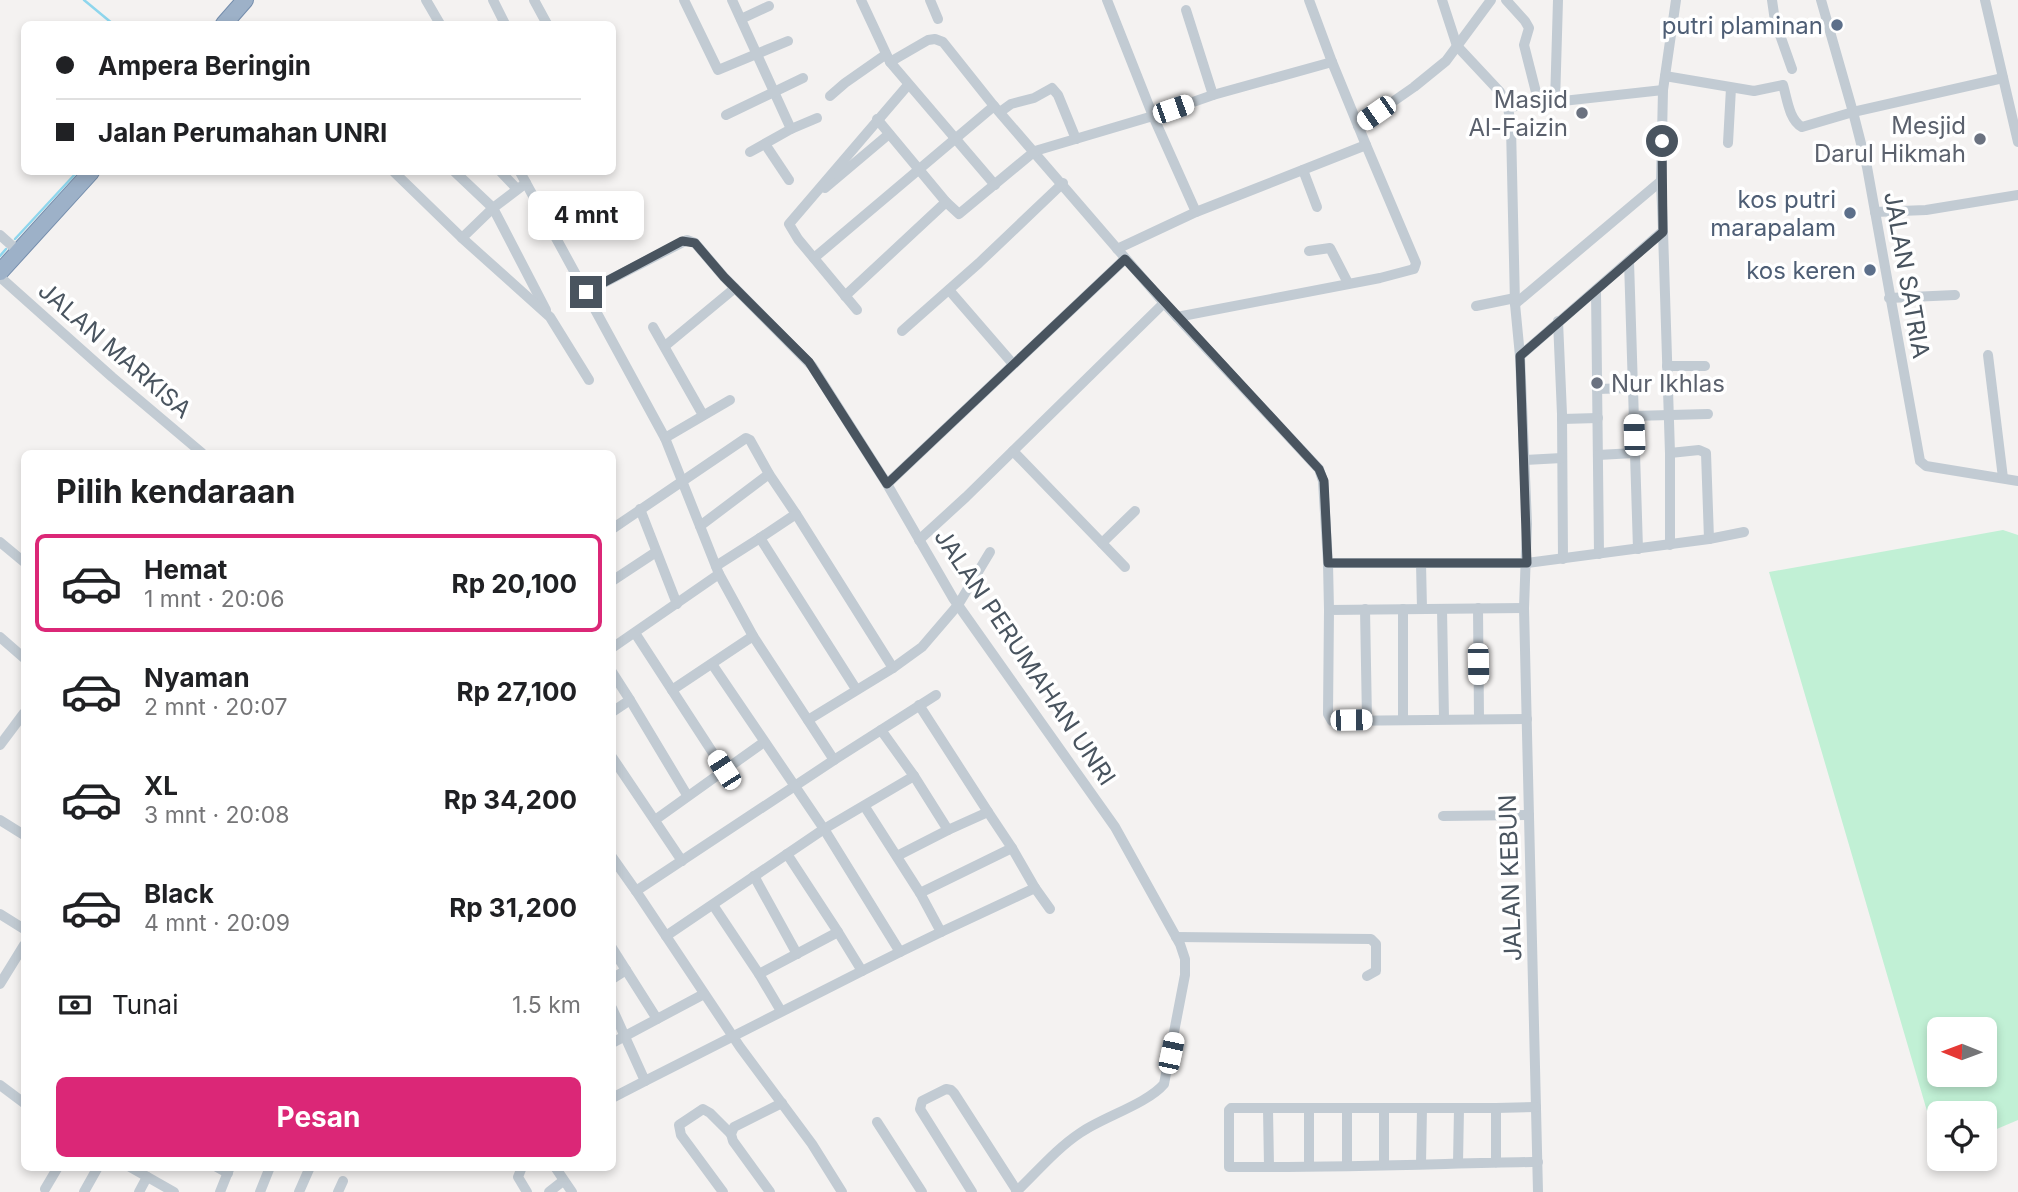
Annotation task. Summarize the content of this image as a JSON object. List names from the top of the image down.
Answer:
{
  "streets": {
    "street": [
      "JALAN SATRIA",
      "JALAN MARKISA",
      "JALAN PERUMAHAN UNRI",
      "JALAN KEBUN"
    ]
  },
  "places": [
    "putri plaminan",
    "Masjid Al-Faizin",
    "Mesjid Darul Hikmah",
    "kos putri marapalam",
    "kos keren",
    "Nur Ikhlas"
  ],
  "north": "left",
  "page": {
    "banner": ["Ampera Beringin", "Jalan Perumahan UNRI"],
    "bubble": "4 mnt",
    "heading": "Pilih kendaraan",
    "list": [
      {
        "name": "Hemat",
        "note": "1 mnt · 20:06",
        "value": "Rp 20,100"
      },
      {
        "name": "Nyaman",
        "note": "2 mnt · 20:07",
        "value": "Rp 27,100"
      },
      {
        "name": "XL",
        "note": "3 mnt · 20:08",
        "value": "Rp 34,200"
      },
      {
        "name": "Black",
        "note": "4 mnt · 20:09",
        "value": "Rp 31,200"
      }
    ],
    "pay": ["Tunai", "1.5 km"],
    "buttons": "Pesan"
  }
}
